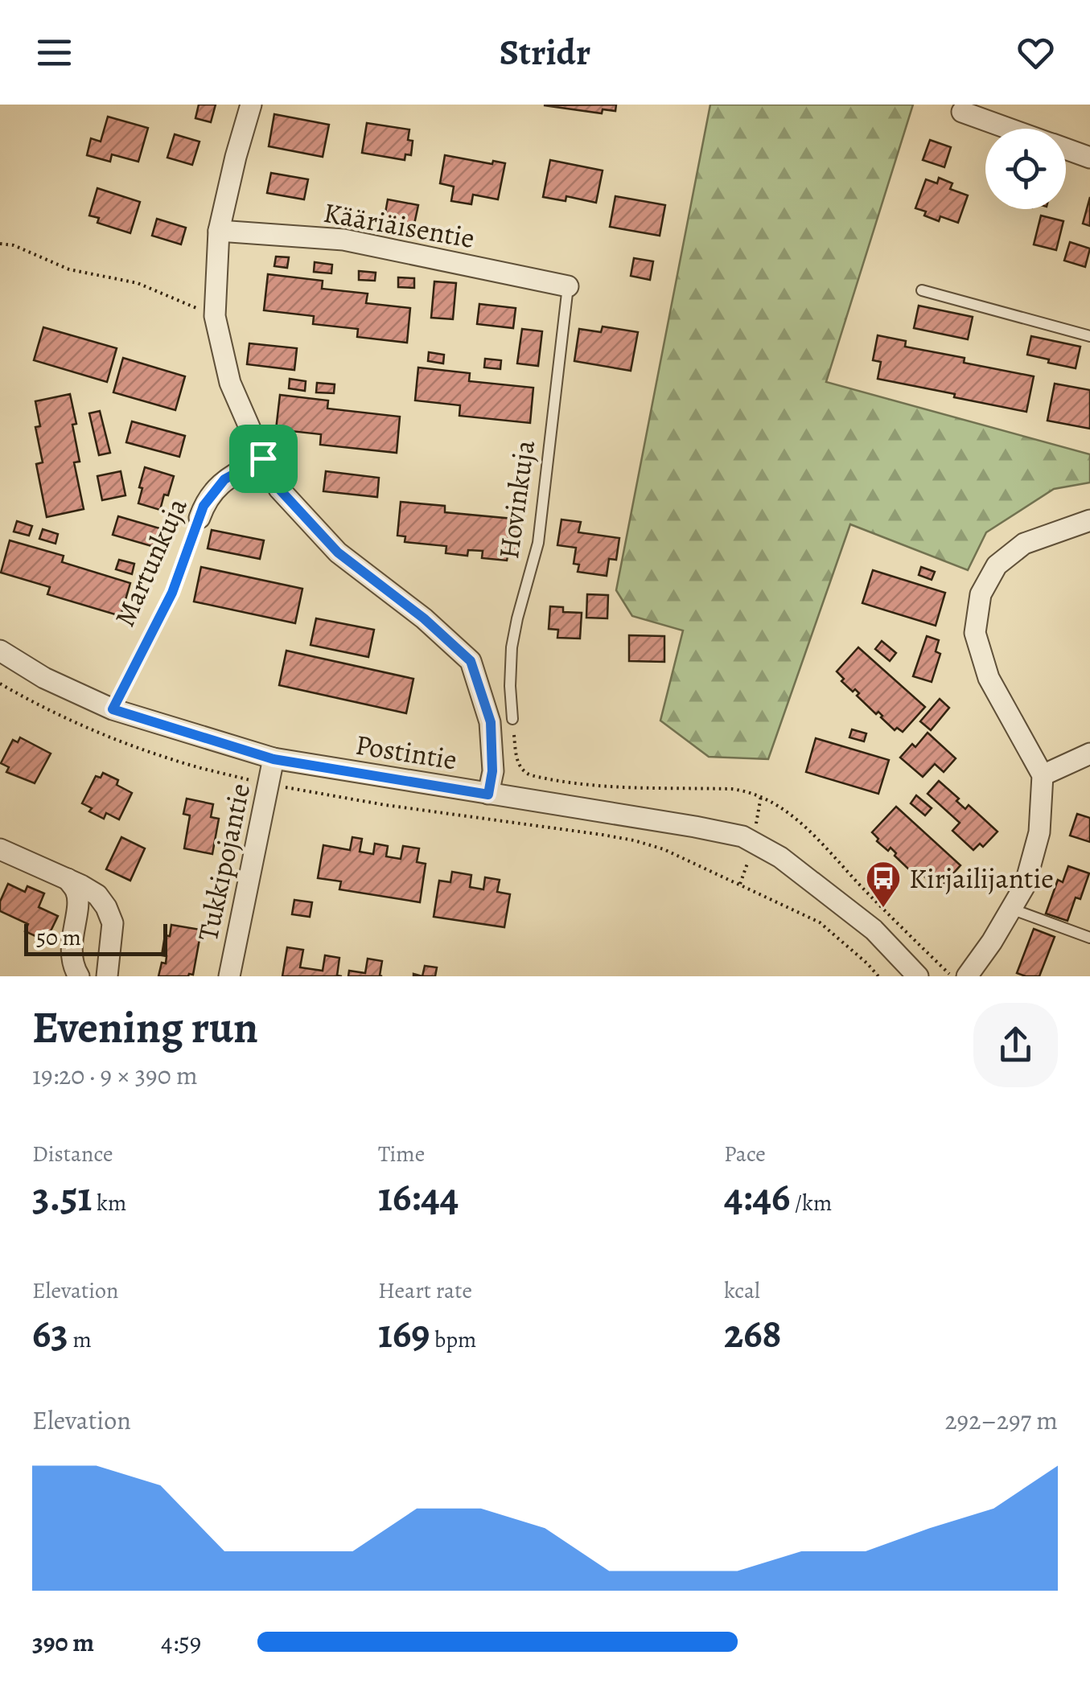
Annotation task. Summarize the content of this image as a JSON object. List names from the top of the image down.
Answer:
{
  "streets": {
    "street": [
      "Kääriäisentie",
      "Martunkuja",
      "Postintie",
      "Tukkipojantie"
    ],
    "lane": ["Hovinkuja"]
  },
  "crossings": [
    ["Kääriäisentie", "Hovinkuja"],
    ["Martunkuja", "Postintie"],
    ["Postintie", "Tukkipojantie"]
  ],
  "places": {
    "bus stop": ["Kirjailijantie"]
  },
  "scale_bar": "50 m",
  "page": {
    "header": "Stridr",
    "scale": "50 m",
    "heading": ["Evening run", "19:20 · 9 × 390 m"],
    "stats": [
      ["Distance", "3.51 km"],
      ["Time", "16:44"],
      ["Pace", "4:46 /km"],
      ["Elevation", "63 m"],
      ["Heart rate", "169 bpm"],
      ["kcal", "268"]
    ],
    "chart": ["Elevation", "292–297 m"],
    "list": [
      {
        "name": "390 m",
        "note": "4:59"
      }
    ]
  }
}
